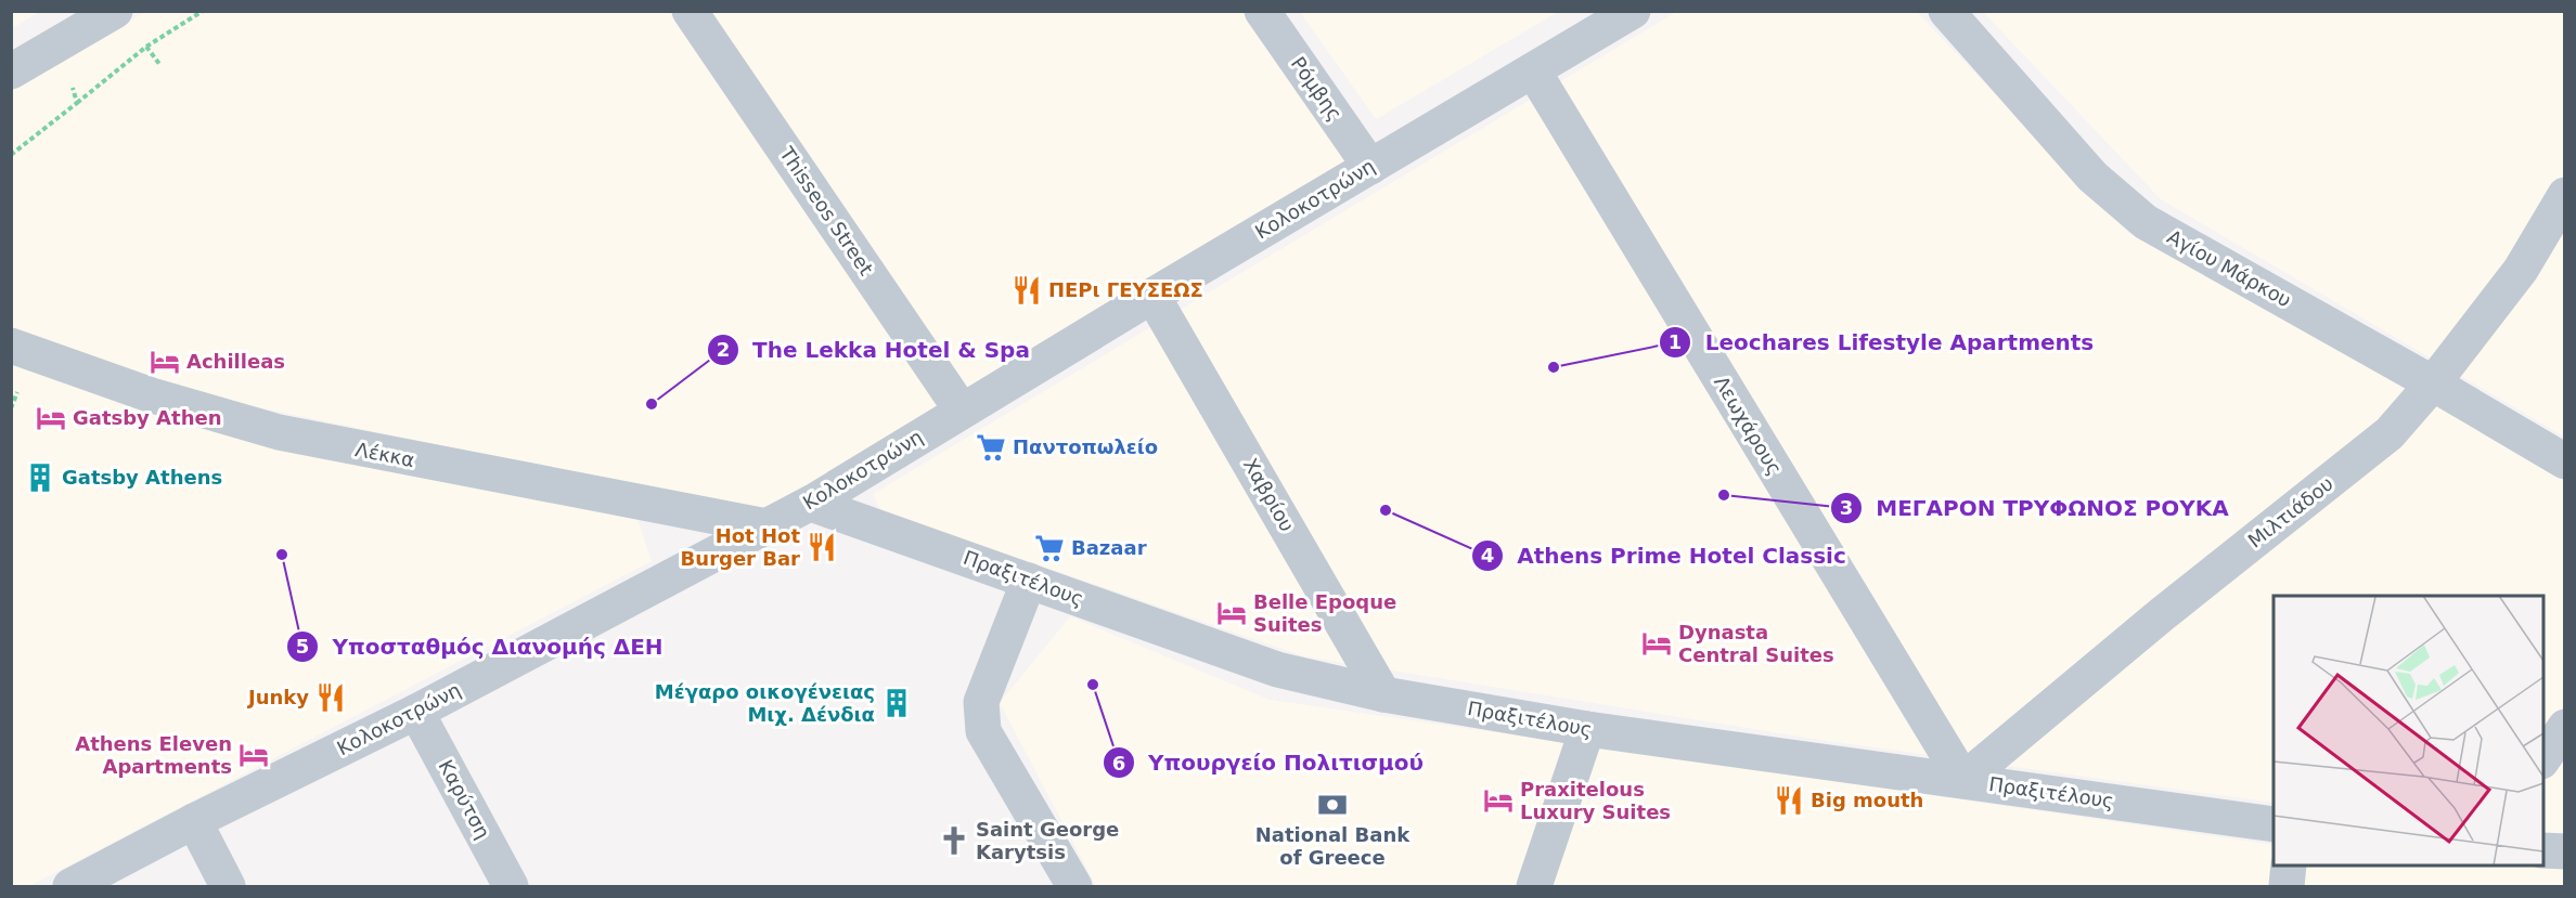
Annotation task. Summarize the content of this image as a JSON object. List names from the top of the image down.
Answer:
{
  "streets": {
    "street": [
      "Ρόμβης",
      "Κολοκοτρώνη",
      "Thisseos Street",
      "Αγίου Μάρκου",
      "Λεωχάρους",
      "Λέκκα",
      "Χαβρίου",
      "Μιλτιάδου",
      "Πραξιτέλους",
      "Καρύτση"
    ]
  },
  "crossings": [
    ["Ρόμβης", "Κολοκοτρώνη"],
    ["Κολοκοτρώνη", "Thisseos Street"],
    ["Κολοκοτρώνη", "Λεωχάρους"],
    ["Κολοκοτρώνη", "Λέκκα"],
    ["Κολοκοτρώνη", "Χαβρίου"],
    ["Κολοκοτρώνη", "Πραξιτέλους"],
    ["Κολοκοτρώνη", "Καρύτση"],
    ["Αγίου Μάρκου", "Μιλτιάδου"],
    ["Λεωχάρους", "Μιλτιάδου"],
    ["Λεωχάρους", "Πραξιτέλους"],
    ["Χαβρίου", "Πραξιτέλους"],
    ["Μιλτιάδου", "Πραξιτέλους"]
  ],
  "places": {
    "restaurant": [
      "ΠΕΡι ΓΕΥΣΕΩΣ",
      "Hot Hot Burger Bar",
      "Junky",
      "Big mouth"
    ],
    "hotel": [
      "Achilleas",
      "Gatsby Athen",
      "Belle Epoque Suites",
      "Dynasta Central Suites",
      "Athens Eleven Apartments",
      "Praxitelous Luxury Suites"
    ],
    "other": [
      "Leochares Lifestyle Apartments",
      "The Lekka Hotel & Spa",
      "ΜΕΓΑΡΟΝ ΤΡΥΦΩΝΟΣ ΡΟΥΚΑ",
      "Athens Prime Hotel Classic",
      "Υποσταθμός Διανομής ΔΕΗ",
      "Υπουργείο Πολιτισμού"
    ],
    "supermarket": ["Παντοπωλείο", "Bazaar"],
    "building": ["Gatsby Athens", "Μέγαρο οικογένειας Μιχ. Δένδια"],
    "bank": ["National Bank of Greece"],
    "church": ["Saint George Karytsis"]
  }
}
